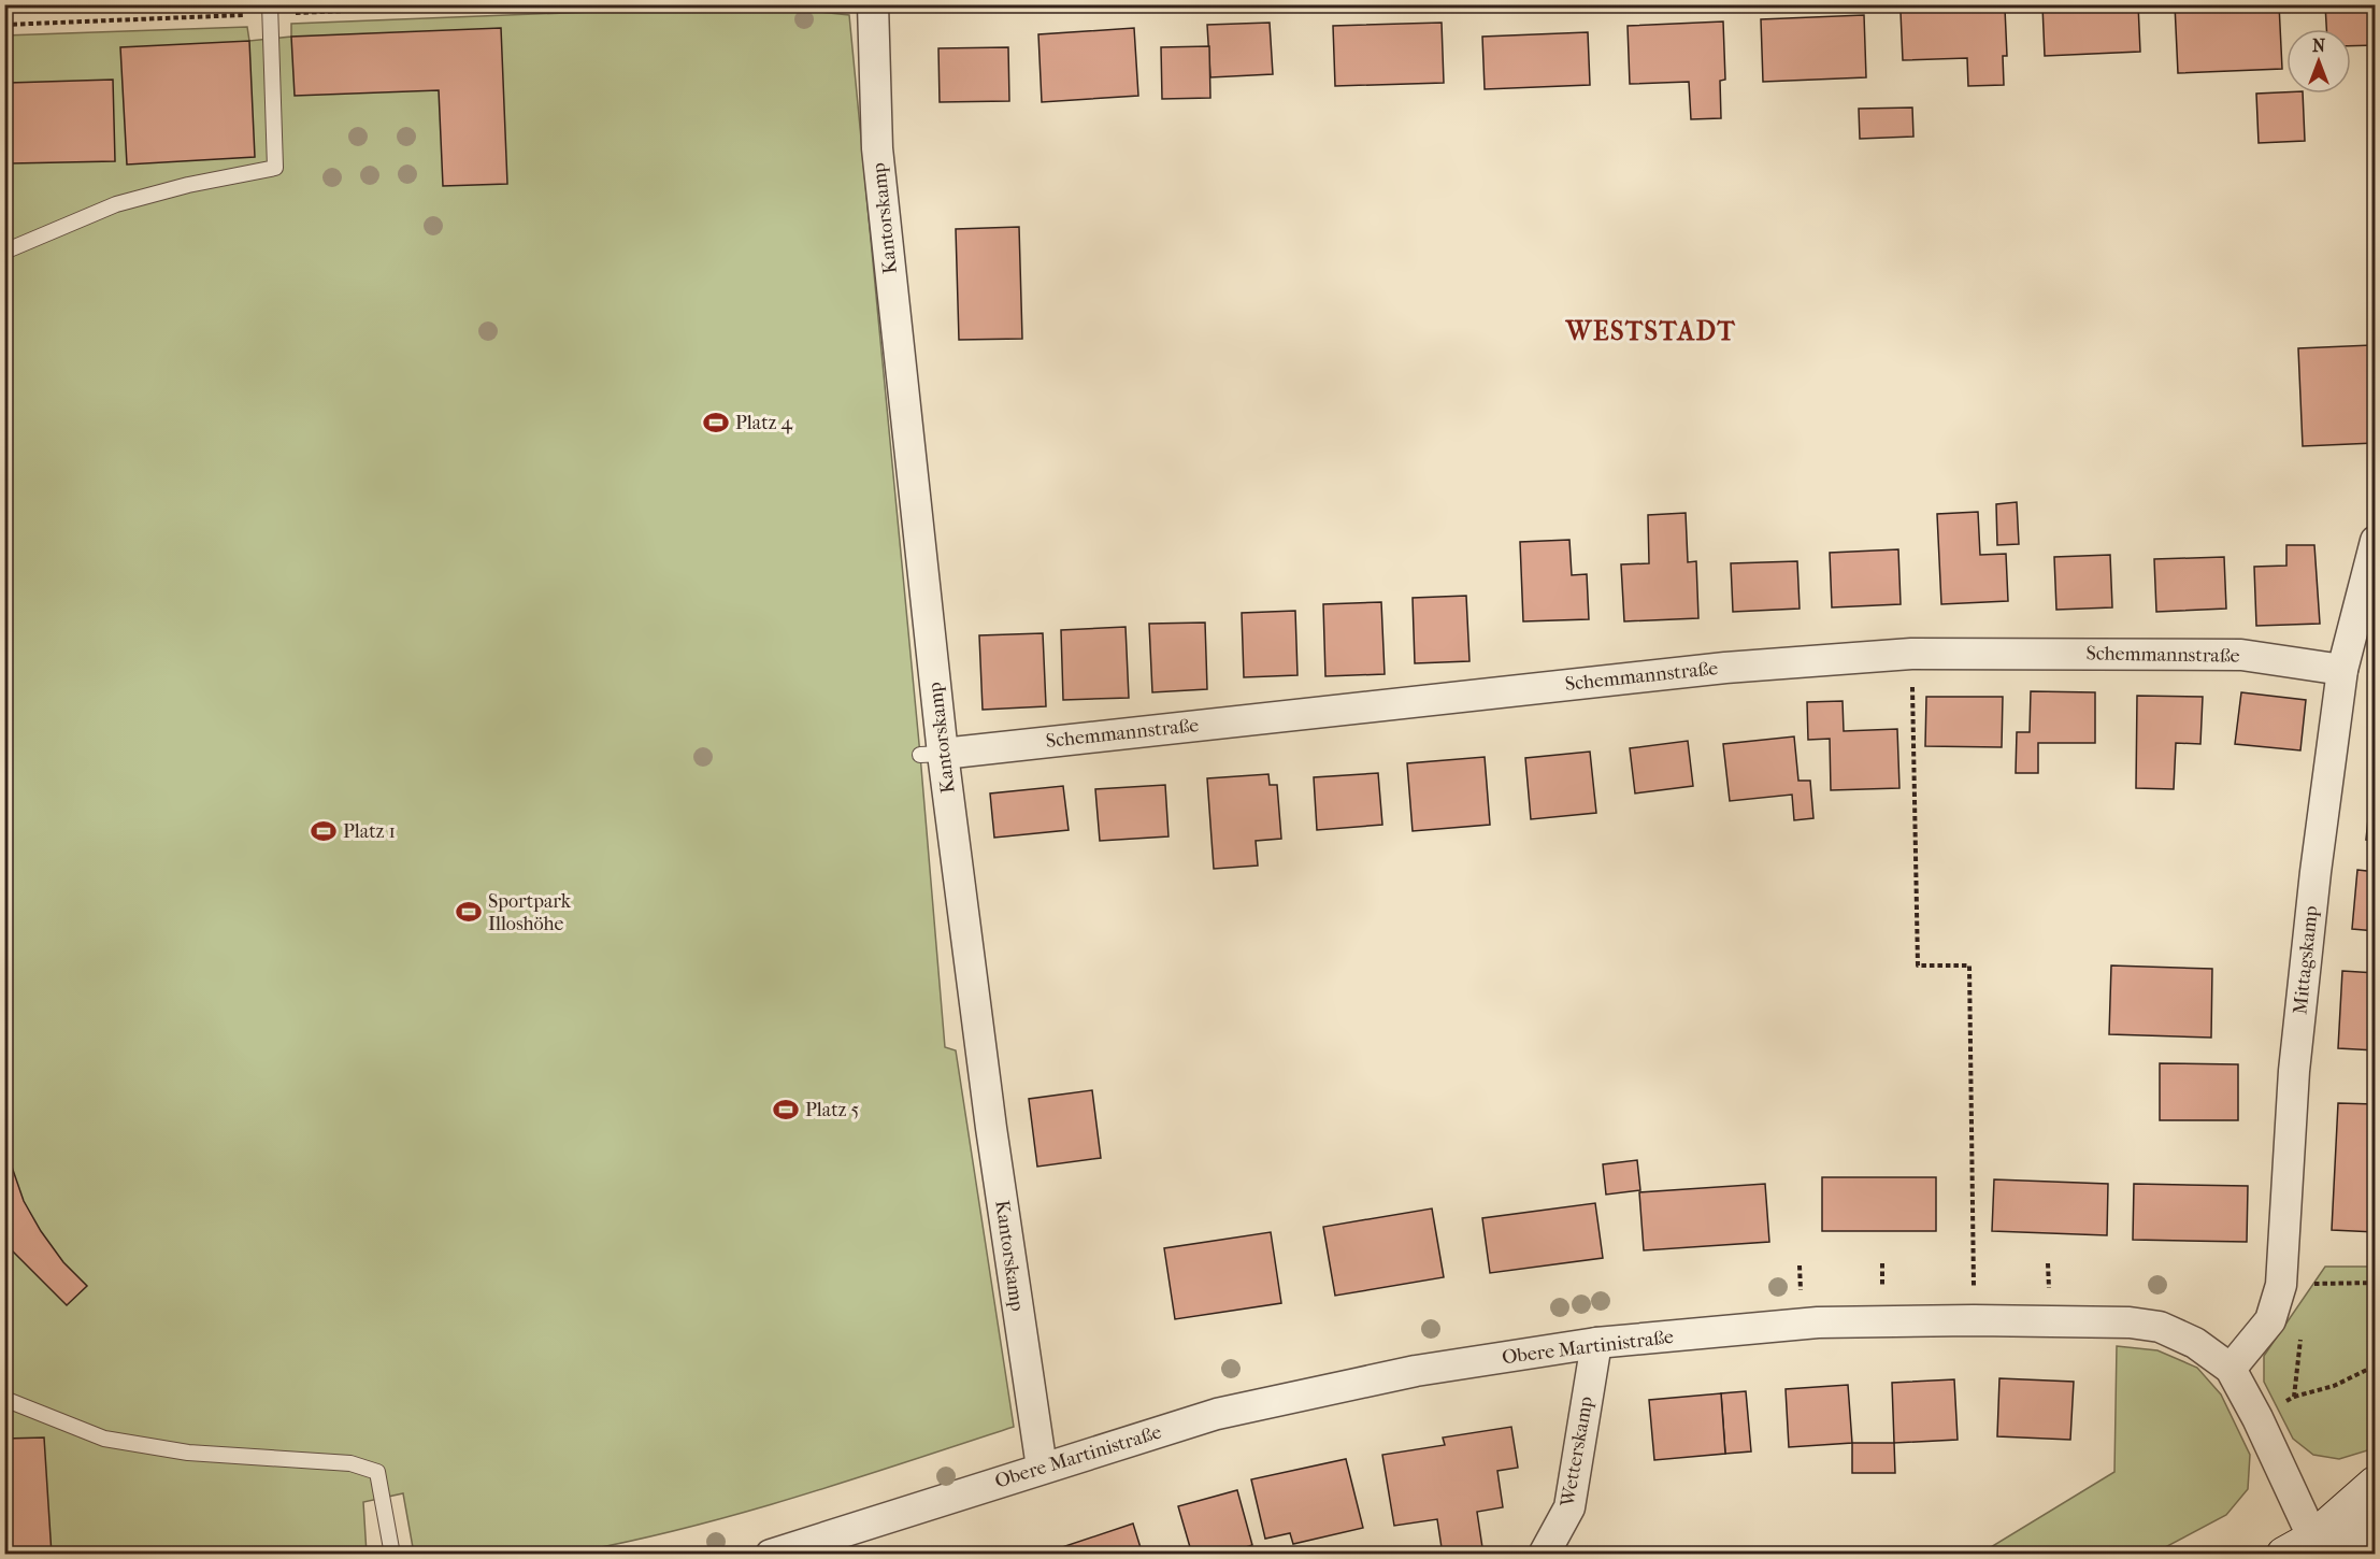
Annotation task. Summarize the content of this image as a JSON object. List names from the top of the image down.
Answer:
{
  "streets": {
    "street": [
      "Kantorskamp",
      "Schemmannstraße",
      "Mittagskamp",
      "Obere Martinistraße",
      "Wetterskamp"
    ]
  },
  "crossings": [
    ["Kantorskamp", "Schemmannstraße"],
    ["Kantorskamp", "Obere Martinistraße"],
    ["Schemmannstraße", "Mittagskamp"],
    ["Mittagskamp", "Obere Martinistraße"],
    ["Obere Martinistraße", "Wetterskamp"]
  ],
  "districts": ["WESTSTADT"],
  "places": {
    "sports": [
      "Platz 4",
      "Platz 1",
      "Sportpark Illoshöhe",
      "Platz 5"
    ]
  },
  "north": "top"
}
